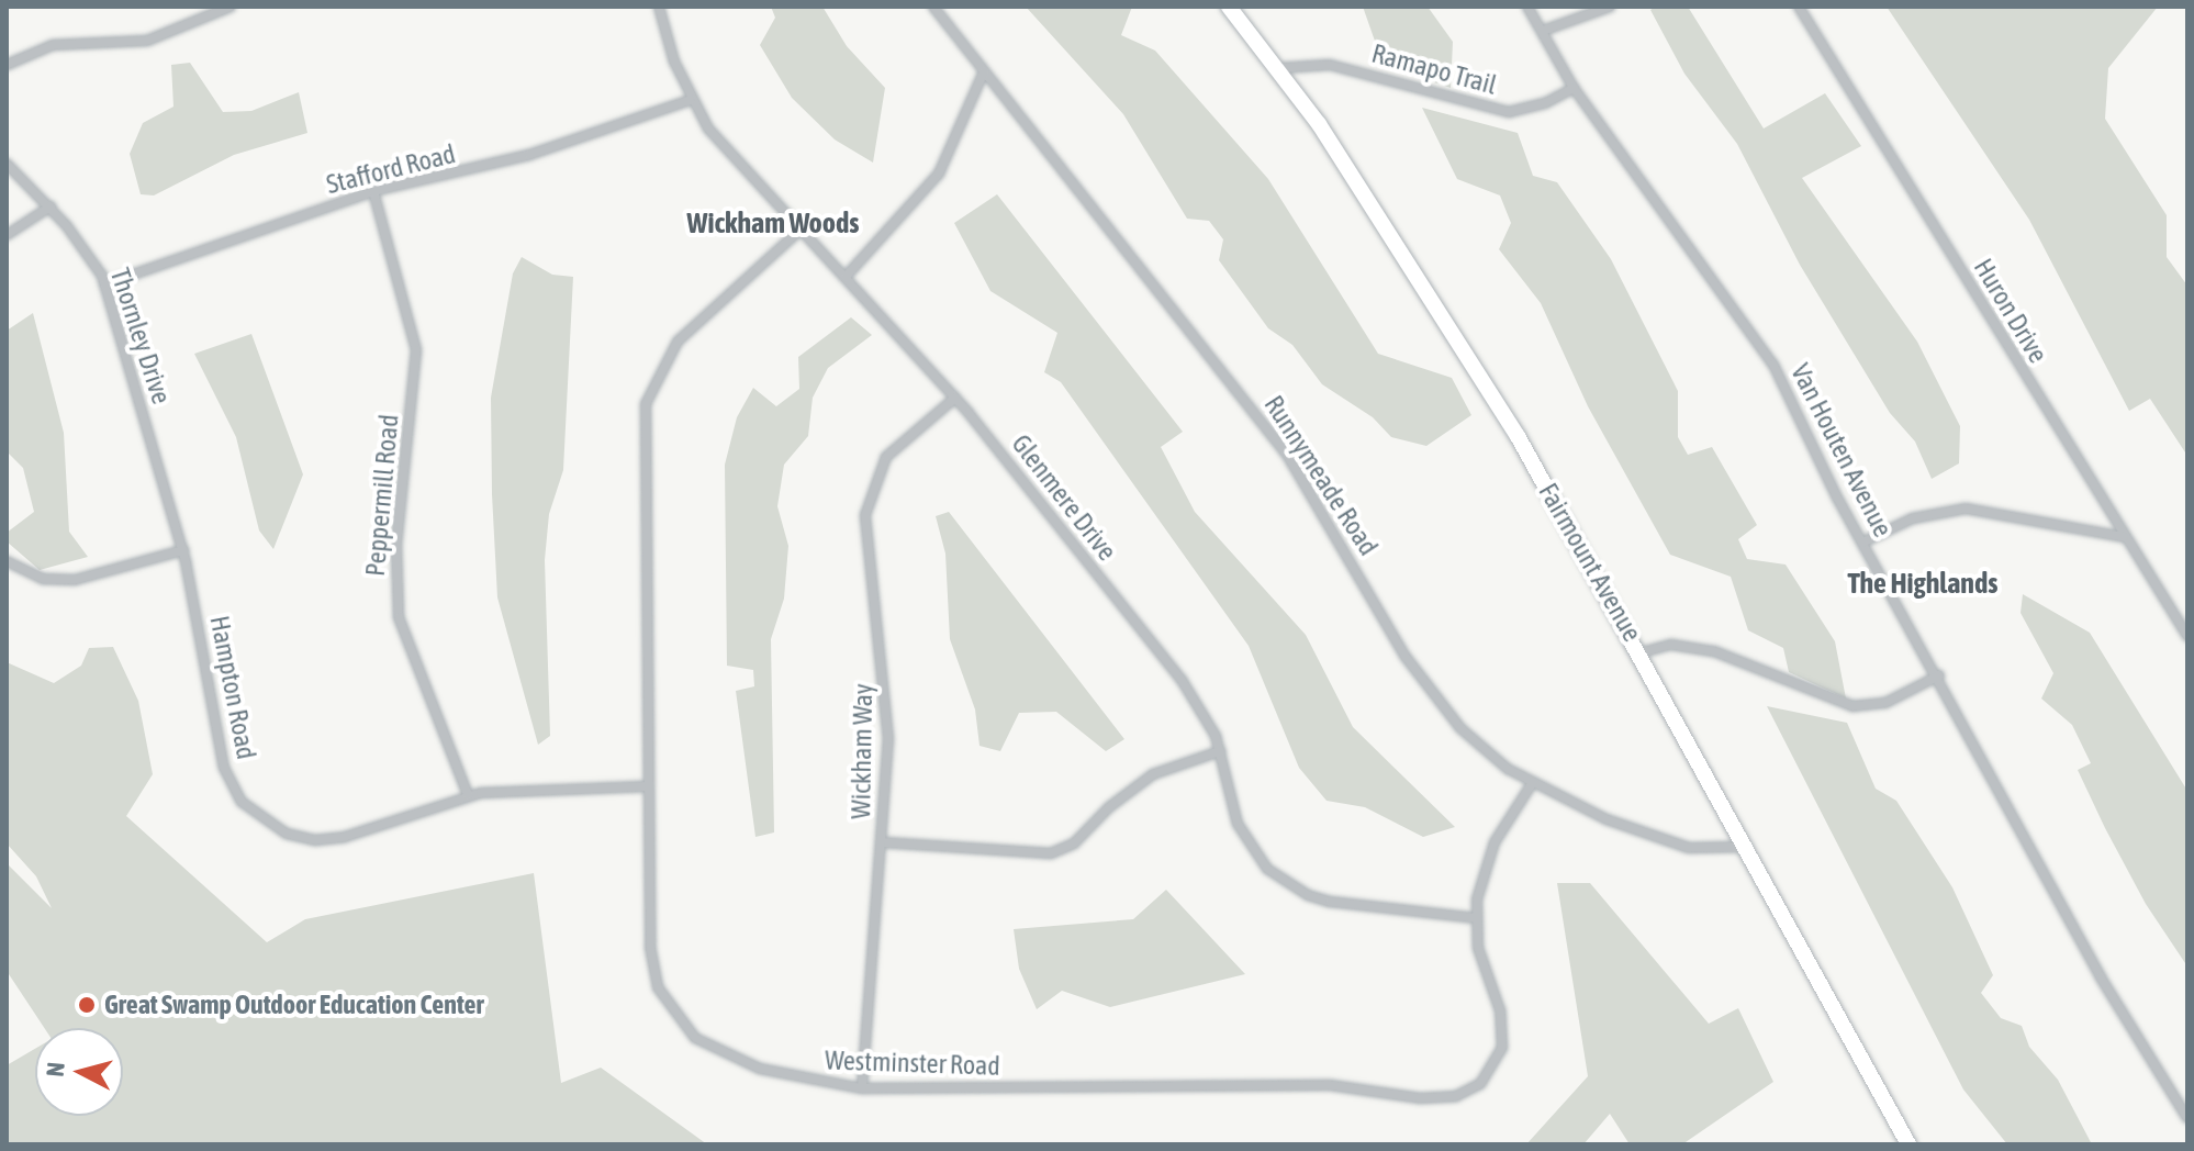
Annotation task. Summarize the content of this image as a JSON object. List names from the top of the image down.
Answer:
{
  "streets": {
    "main road": ["Fairmount Avenue"],
    "street": [
      "Ramapo Trail",
      "Stafford Road",
      "Huron Drive",
      "Thornley Drive",
      "Van Houten Avenue",
      "Runnymeade Road",
      "Peppermill Road",
      "Glenmere Drive",
      "Hampton Road",
      "Wickham Way",
      "Westminster Road"
    ]
  },
  "crossings": [
    ["Ramapo Trail", "Van Houten Avenue"],
    ["Ramapo Trail", "Fairmount Avenue"],
    ["Stafford Road", "Thornley Drive"],
    ["Stafford Road", "Peppermill Road"],
    ["Stafford Road", "Glenmere Drive"],
    ["Thornley Drive", "Hampton Road"],
    ["Runnymeade Road", "Fairmount Avenue"],
    ["Runnymeade Road", "Westminster Road"],
    ["Peppermill Road", "Hampton Road"],
    ["Glenmere Drive", "Wickham Way"],
    ["Glenmere Drive", "Westminster Road"],
    ["Hampton Road", "Westminster Road"],
    ["Wickham Way", "Westminster Road"]
  ],
  "districts": ["Wickham Woods", "The Highlands"],
  "places": ["Great Swamp Outdoor Education Center"],
  "north": "left"
}
